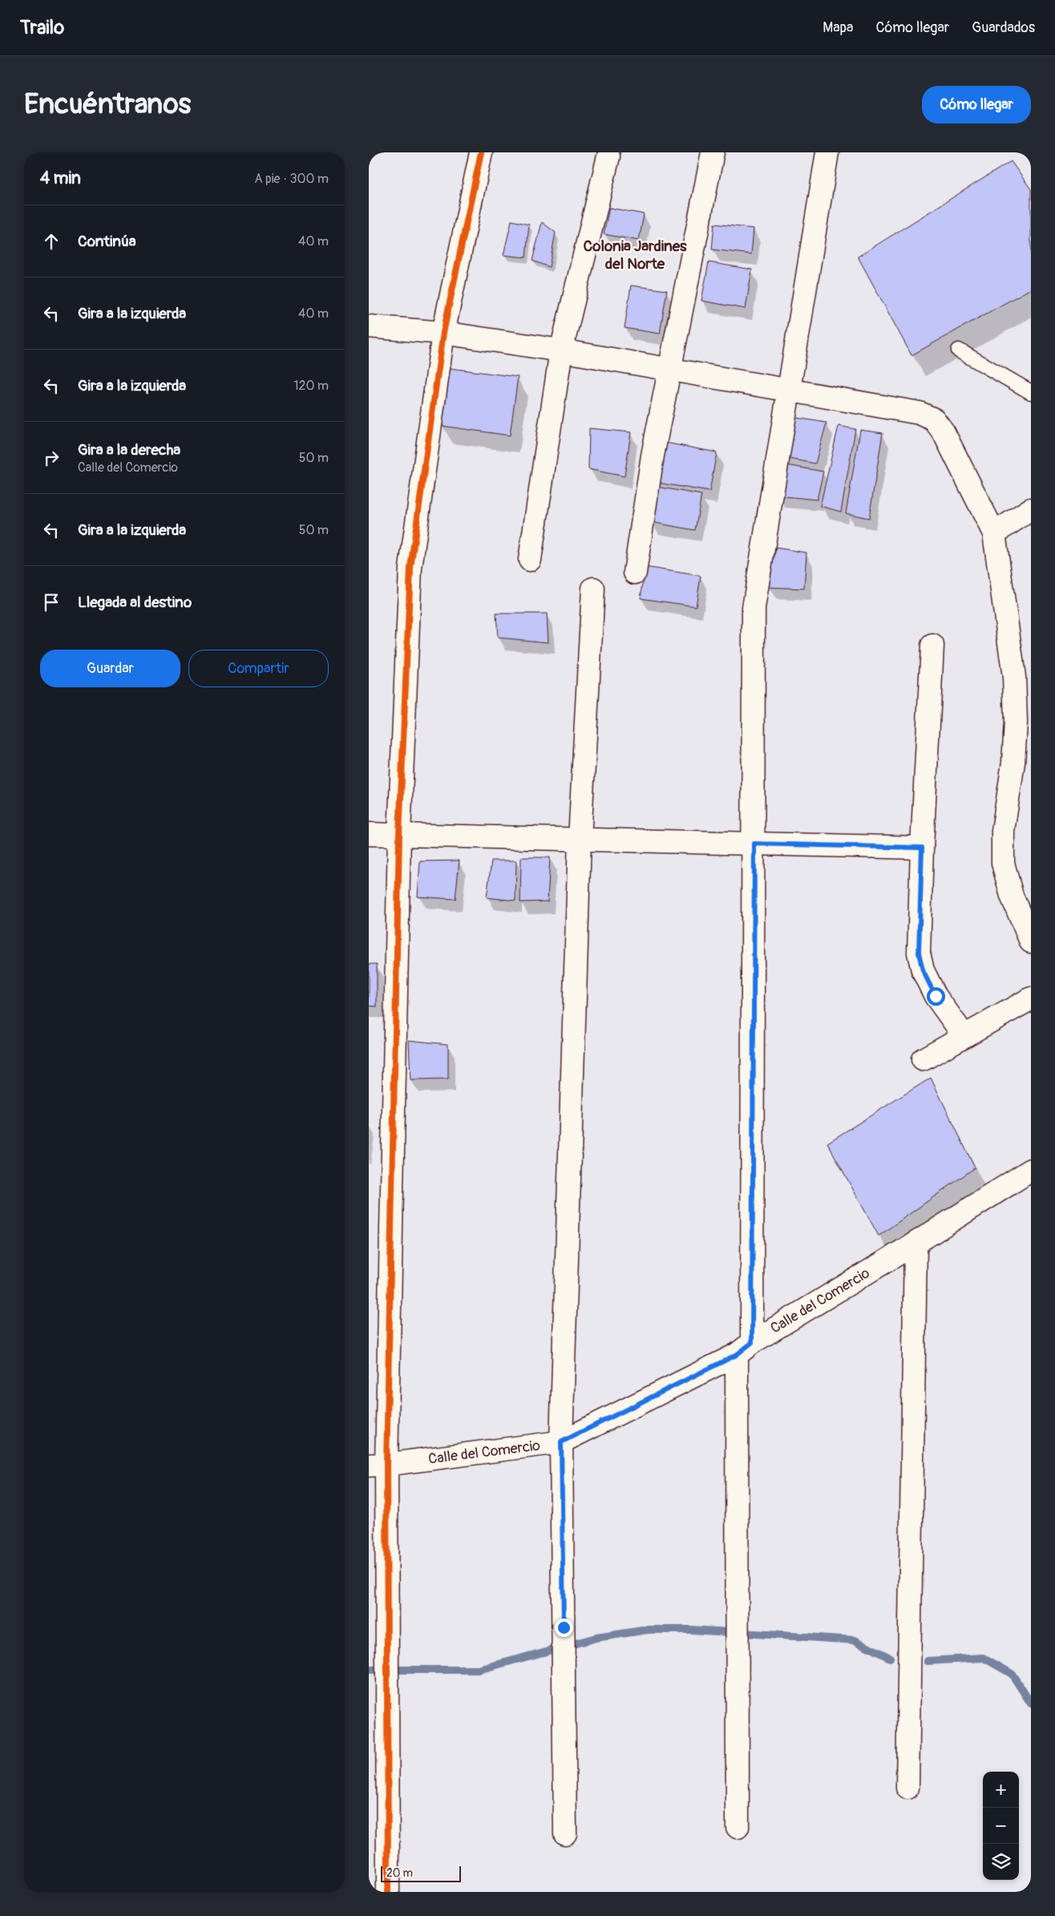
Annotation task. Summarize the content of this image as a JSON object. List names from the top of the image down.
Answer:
{
  "streets": {
    "street": ["Calle del Comercio"]
  },
  "districts": ["Colonia Jardines del Norte"],
  "scale_bar": "20 m",
  "page": {
    "header": "Trailo",
    "nav": ["Mapa", "Cómo llegar", "Guardados"],
    "buttons": [
      "Cómo llegar",
      ["Guardar", "Compartir"]
    ],
    "title": "Encuéntranos",
    "heading": ["4 min", "A pie · 300 m"],
    "list": [
      ["Continúa", "40 m"],
      ["Gira a la izquierda", "40 m"],
      ["Gira a la izquierda", "120 m"],
      ["Gira a la derecha", "Calle del Comercio", "50 m"],
      ["Gira a la izquierda", "50 m"],
      "Llegada al destino"
    ],
    "map_buttons": ["+", "−"],
    "scale": "20 m"
  }
}
